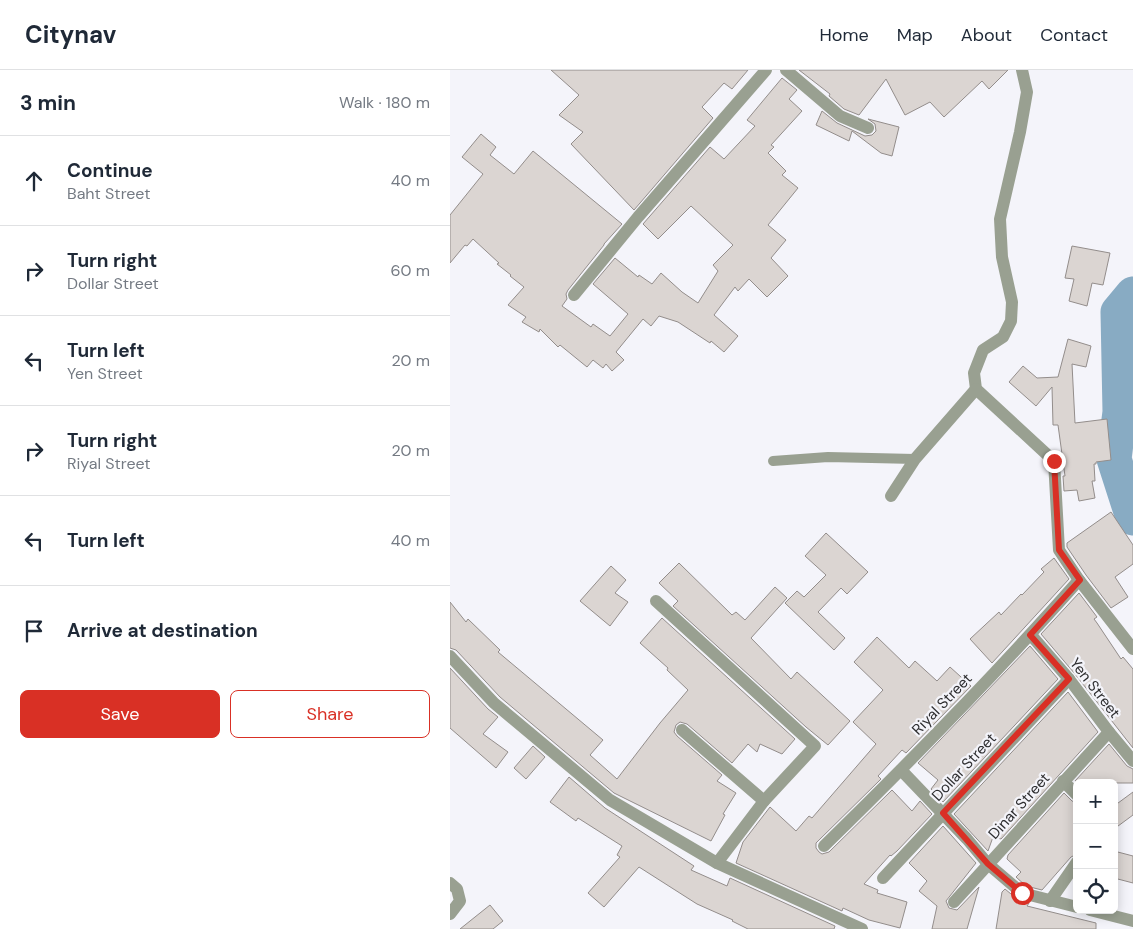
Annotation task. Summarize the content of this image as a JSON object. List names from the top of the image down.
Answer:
{
  "streets": {
    "street": [
      "Yen Street",
      "Riyal Street",
      "Dollar Street",
      "Dinar Street"
    ]
  },
  "crossings": [
    ["Yen Street", "Riyal Street"],
    ["Yen Street", "Dollar Street"],
    ["Yen Street", "Dinar Street"]
  ],
  "page": {
    "header": "Citynav",
    "nav": [
      "Home",
      "Map",
      "About",
      "Contact"
    ],
    "heading": ["3 min", "Walk · 180 m"],
    "list": [
      ["Continue", "Baht Street", "40 m"],
      ["Turn right", "Dollar Street", "60 m"],
      ["Turn left", "Yen Street", "20 m"],
      ["Turn right", "Riyal Street", "20 m"],
      ["Turn left", "40 m"],
      "Arrive at destination"
    ],
    "buttons": ["Save", "Share"],
    "map_buttons": ["+", "−"]
  }
}
